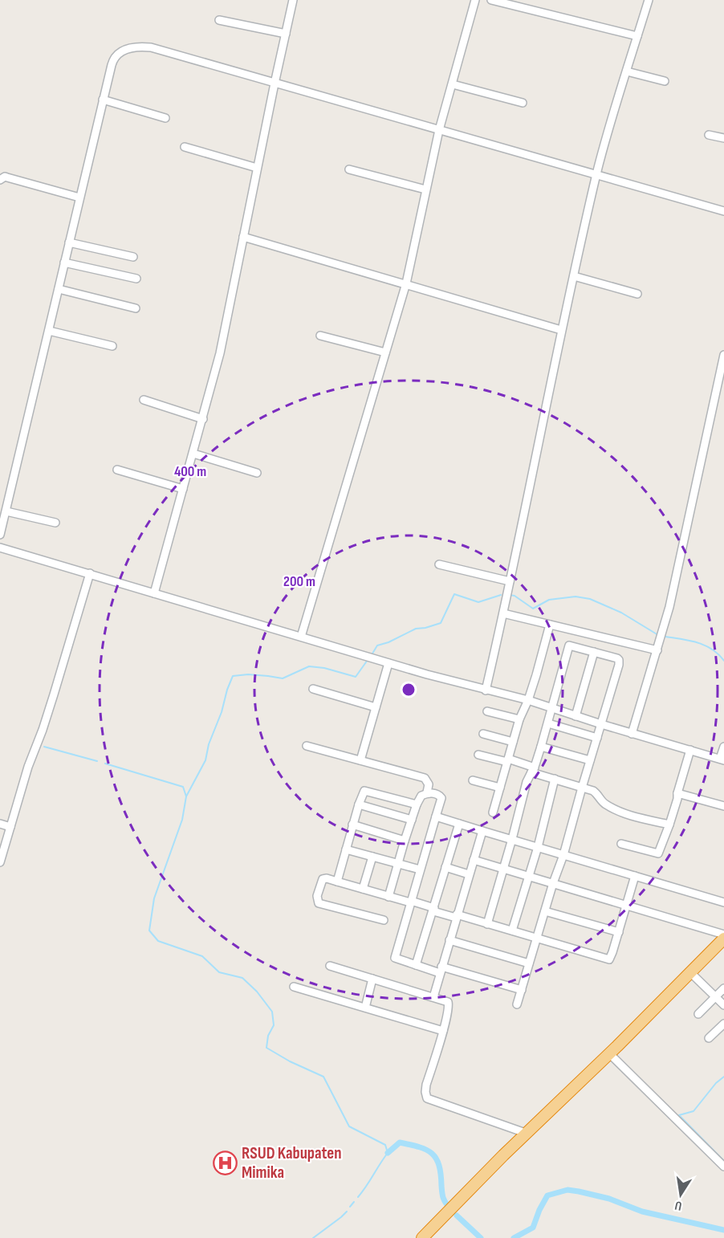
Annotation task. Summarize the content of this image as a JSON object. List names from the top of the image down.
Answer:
{
  "places": {
    "hospital": ["RSUD Kabupaten Mimika"]
  },
  "north": "bottom",
  "rings": ["400 m", "200 m"]
}
